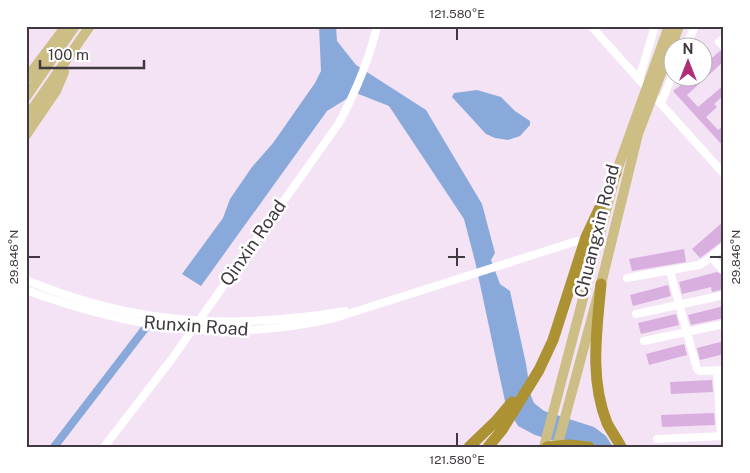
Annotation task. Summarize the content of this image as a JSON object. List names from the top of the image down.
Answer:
{
  "streets": {
    "main road": ["Chuangxin Road"],
    "street": ["Qinxin Road", "Runxin Road"]
  },
  "crossings": [
    ["Qinxin Road", "Runxin Road"]
  ],
  "scale_bar": "100 m",
  "north": "top",
  "coordinates": ["121.580°E", "29.846°N"]
}
